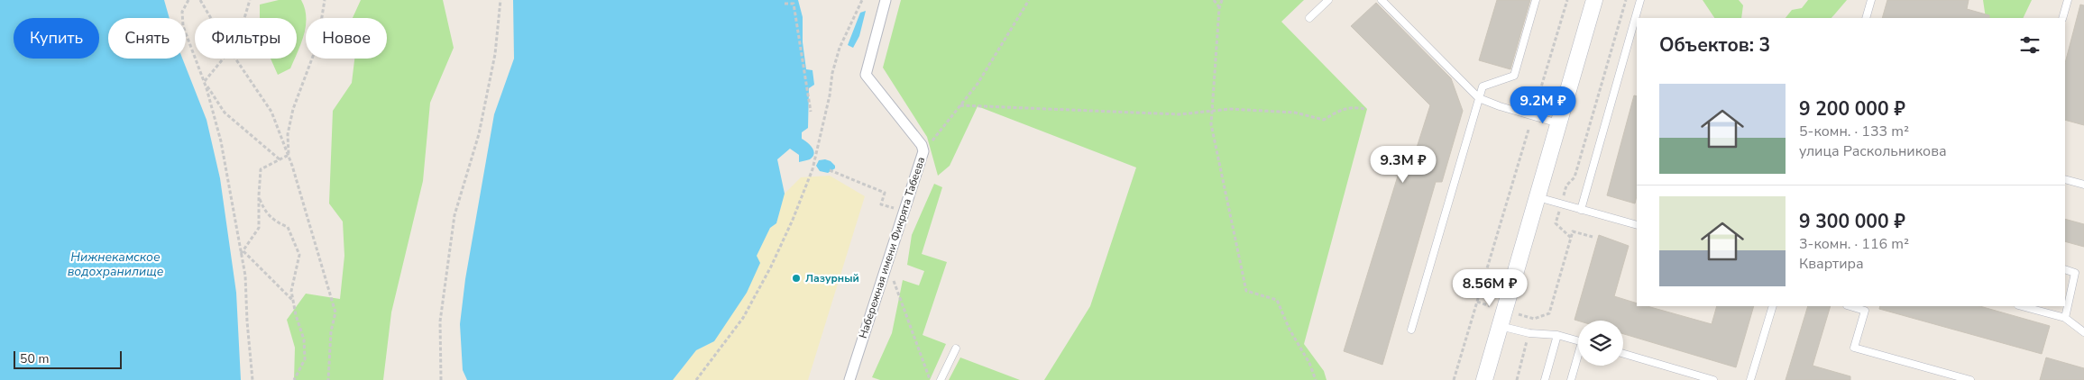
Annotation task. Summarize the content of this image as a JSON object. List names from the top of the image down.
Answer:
{
  "streets": {
    "street": ["Набережная имени Фикрята Табеева"]
  },
  "water": ["Нижнекамское водохранилище"],
  "places": ["Лазурный"],
  "scale_bar": "50 m",
  "page": {
    "chip": [
      "Купить",
      "Снять",
      "Фильтры",
      "Новое"
    ],
    "heading": "Объектов: 3",
    "list": [
      {
        "name": "9 200 000 ₽",
        "note": "5-комн. · 133 m² · улица Раскольникова"
      },
      {
        "name": "9 300 000 ₽",
        "note": "3-комн. · 116 m² · Квартира"
      }
    ],
    "price": ["9.2M ₽", "9.3M ₽", "8.56M ₽"],
    "scale": "50 m"
  }
}
